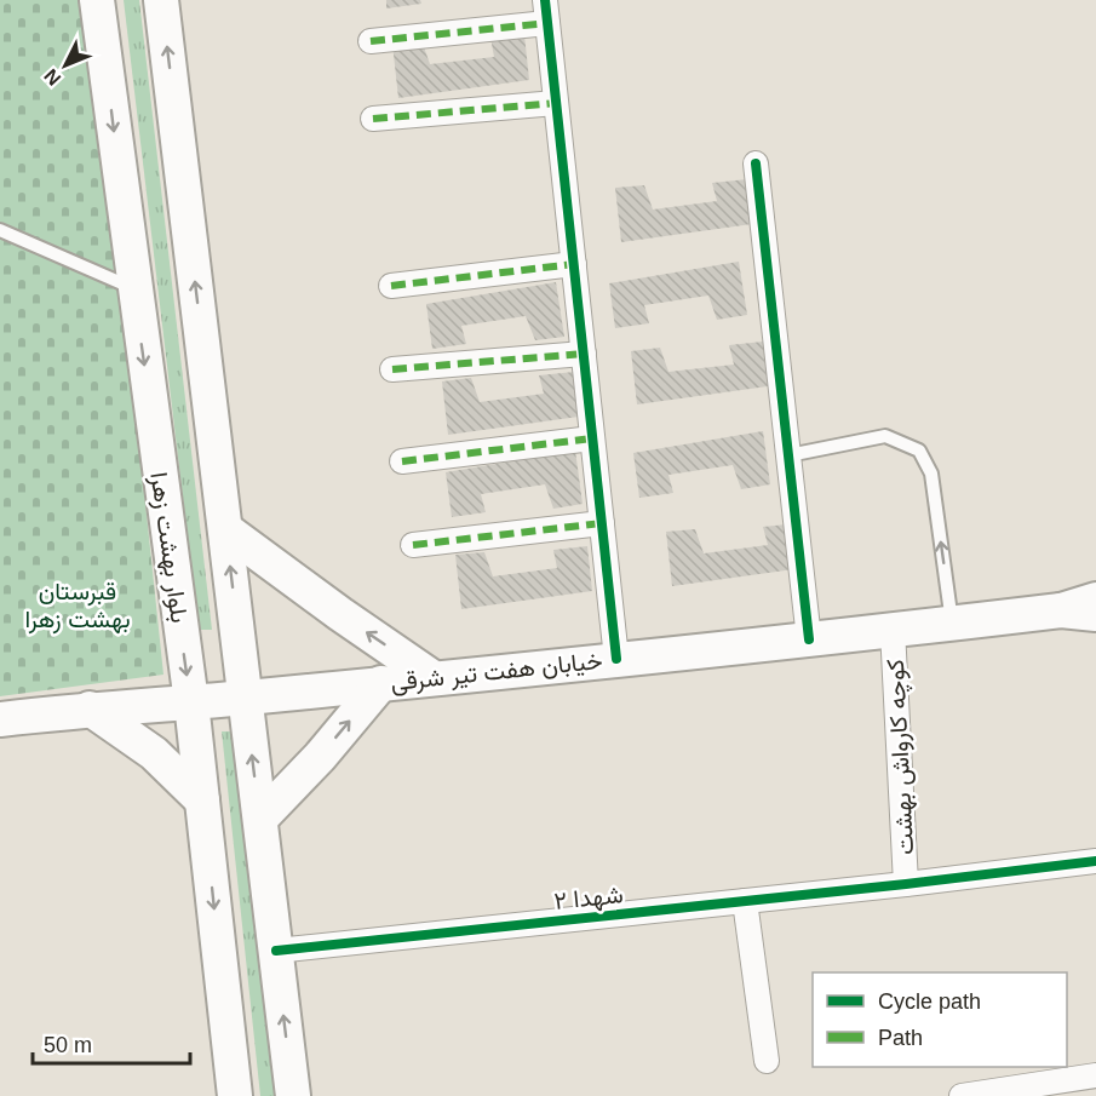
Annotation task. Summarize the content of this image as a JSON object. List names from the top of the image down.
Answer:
{
  "streets": {
    "main road": ["بلوار بهشت زهرا", "خیابان هفت تیر شرقی"],
    "street": ["کوچه کارواش بهشت", "شهدا ۲"]
  },
  "crossings": [
    ["بلوار بهشت زهرا", "خیابان هفت تیر شرقی"],
    ["خیابان هفت تیر شرقی", "کوچه کارواش بهشت"],
    ["کوچه کارواش بهشت", "شهدا ۲"]
  ],
  "parks": ["قبرستان بهشت زهرا"],
  "legend": ["Cycle path", "Path"],
  "scale_bar": "50 m",
  "north": "bottom left"
}
